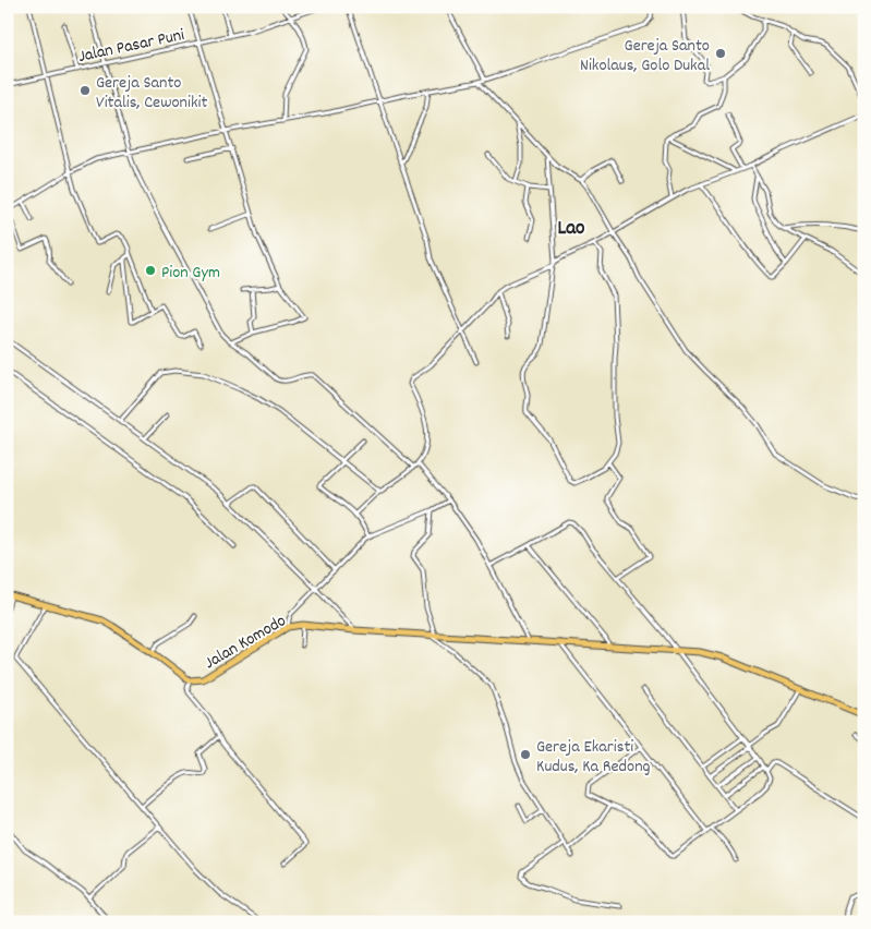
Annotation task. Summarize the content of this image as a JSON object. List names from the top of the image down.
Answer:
{
  "streets": {
    "highway": ["Jalan Komodo"],
    "street": ["Jalan Pasar Puni"]
  },
  "districts": ["Lao"],
  "places": [
    "Gereja Santo Nikolaus, Golo Dukal",
    "Gereja Santo Vitalis, Cewonikit",
    "Pion Gym",
    "Gereja Ekaristi Kudus, Ka Redong"
  ]
}
